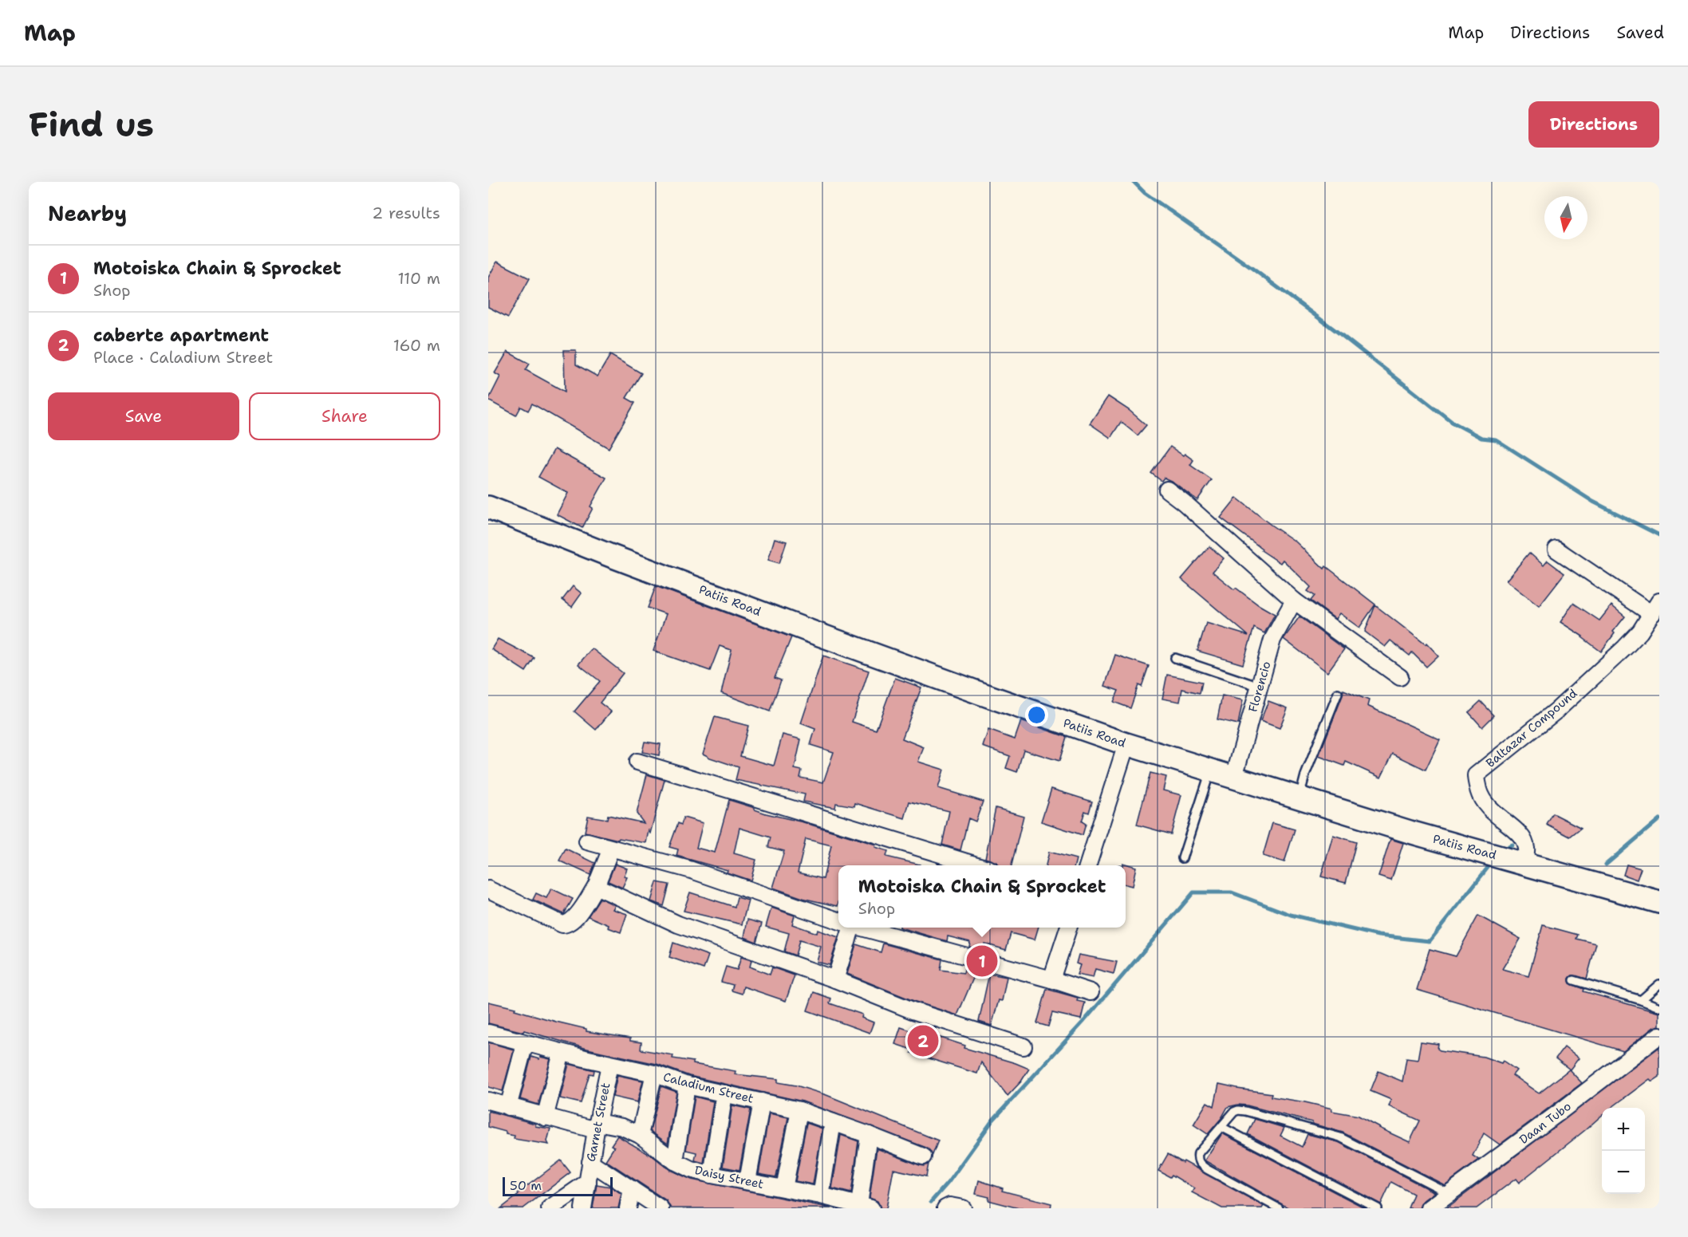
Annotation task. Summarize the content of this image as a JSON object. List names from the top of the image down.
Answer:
{
  "streets": {
    "street": [
      "Patiis Road",
      "Florencio",
      "Baltazar Compound",
      "Caladium Street",
      "Garnet Street",
      "Daan Tubo",
      "Daisy Street"
    ]
  },
  "crossings": [
    ["Patiis Road", "Florencio"],
    ["Patiis Road", "Baltazar Compound"],
    ["Caladium Street", "Garnet Street"],
    ["Garnet Street", "Daisy Street"]
  ],
  "scale_bar": "50 m",
  "north": "bottom",
  "page": {
    "header": "Map",
    "nav": ["Map", "Directions", "Saved"],
    "buttons": [
      "Directions",
      ["Save", "Share"]
    ],
    "title": "Find us",
    "heading": ["Nearby", "2 results"],
    "list": [
      {
        "mark": "1",
        "name": "Motoiska Chain & Sprocket",
        "note": "Shop",
        "value": "110 m"
      },
      {
        "mark": "2",
        "name": "caberte apartment",
        "note": "Place · Caladium Street",
        "value": "160 m"
      }
    ],
    "popup": ["Motoiska Chain & Sprocket", "Shop"],
    "pins": ["1", "2"],
    "map_buttons": ["+", "−"],
    "scale": "50 m"
  }
}
